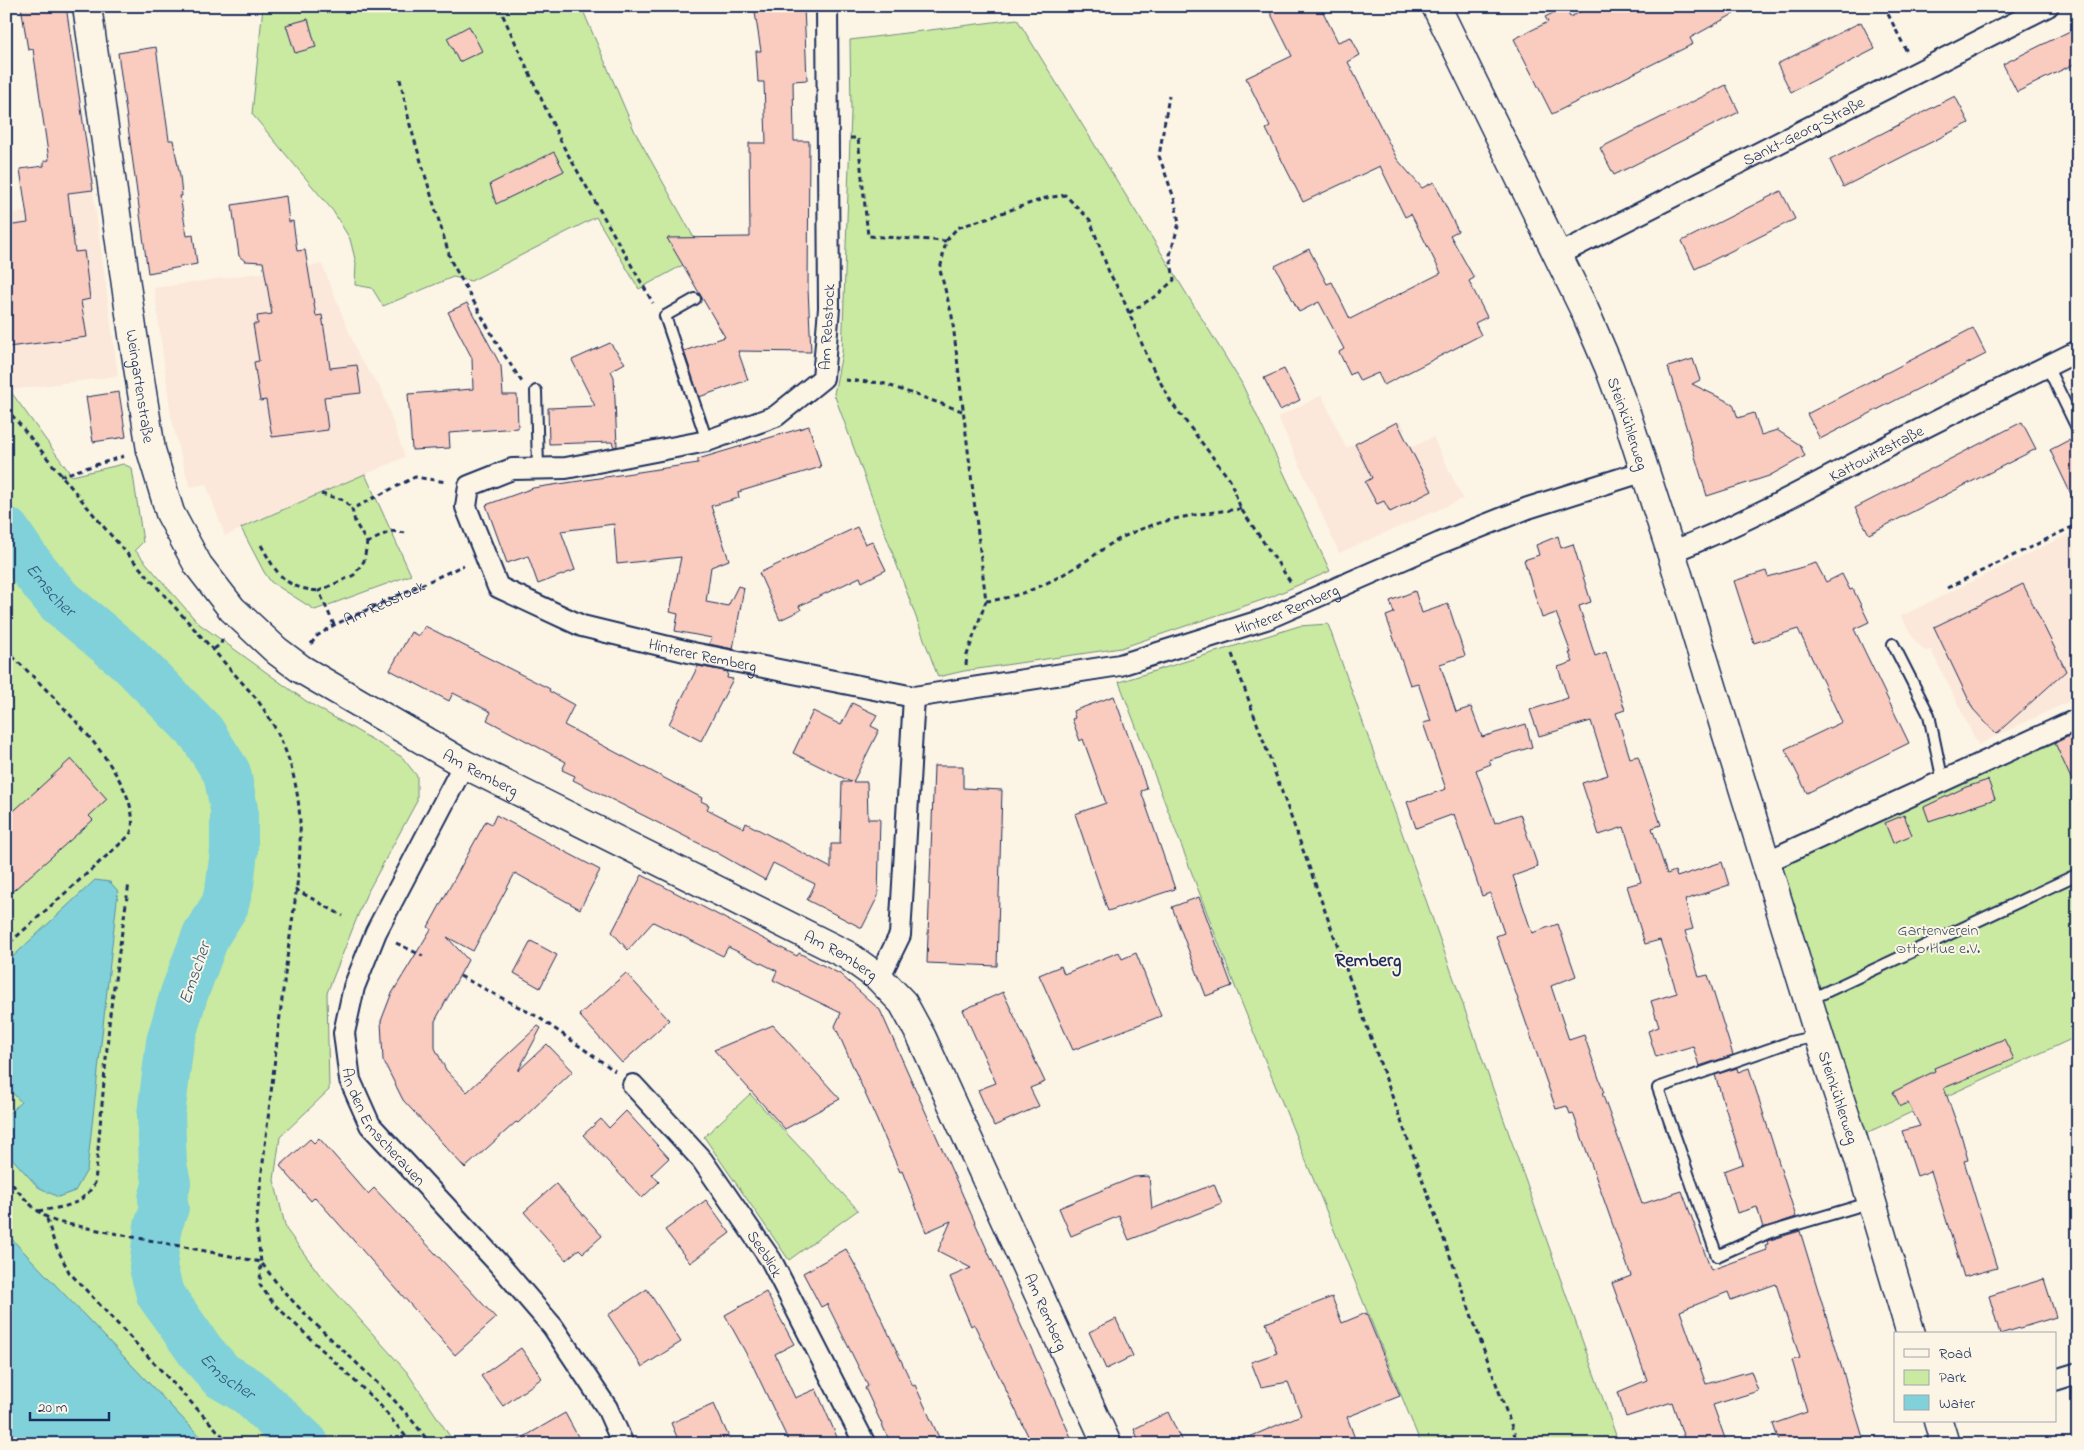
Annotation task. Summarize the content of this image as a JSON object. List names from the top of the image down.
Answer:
{
  "streets": {
    "street": [
      "Sankt-Georg-Straße",
      "Am Rebstock",
      "Weingartenstraße",
      "Steinkühlerweg",
      "Kattowitzstraße",
      "Hinterer Remberg",
      "Am Remberg",
      "An den Emscherauen",
      "Seeblick"
    ]
  },
  "crossings": [
    ["Sankt-Georg-Straße", "Steinkühlerweg"],
    ["Am Rebstock", "Weingartenstraße"],
    ["Am Rebstock", "Hinterer Remberg"],
    ["Weingartenstraße", "Am Remberg"],
    ["Steinkühlerweg", "Kattowitzstraße"],
    ["Steinkühlerweg", "Hinterer Remberg"],
    ["Am Remberg", "An den Emscherauen"]
  ],
  "districts": ["Remberg"],
  "water": ["Emscher"],
  "parks": ["Gartenverein Otto Hue e.V."],
  "legend": ["Road", "Park", "Water"],
  "scale_bar": "20 m"
}
